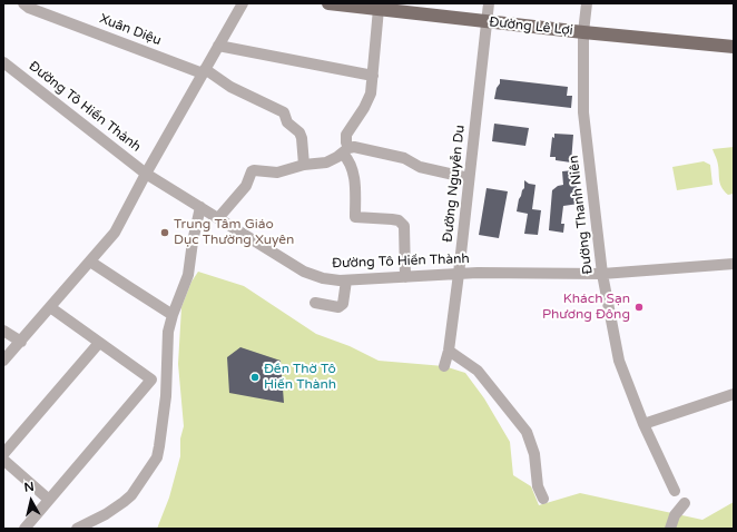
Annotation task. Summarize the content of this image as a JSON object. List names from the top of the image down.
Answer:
{
  "streets": {
    "main road": ["Đường Lê Lợi"],
    "street": [
      "Xuân Diệu",
      "Đường Tô Hiến Thành",
      "Đường Nguyễn Du",
      "Đường Thanh Niên"
    ]
  },
  "crossings": [
    ["Đường Lê Lợi", "Đường Nguyễn Du"],
    ["Đường Lê Lợi", "Đường Thanh Niên"],
    ["Đường Tô Hiến Thành", "Đường Nguyễn Du"],
    ["Đường Tô Hiến Thành", "Đường Thanh Niên"]
  ],
  "places": ["Trung Tâm Giáo Dục Thường Xuyên", "Khách Sạn Phương Đông", "Đền Thờ Tô Hiến Thành"],
  "north": "top"
}
